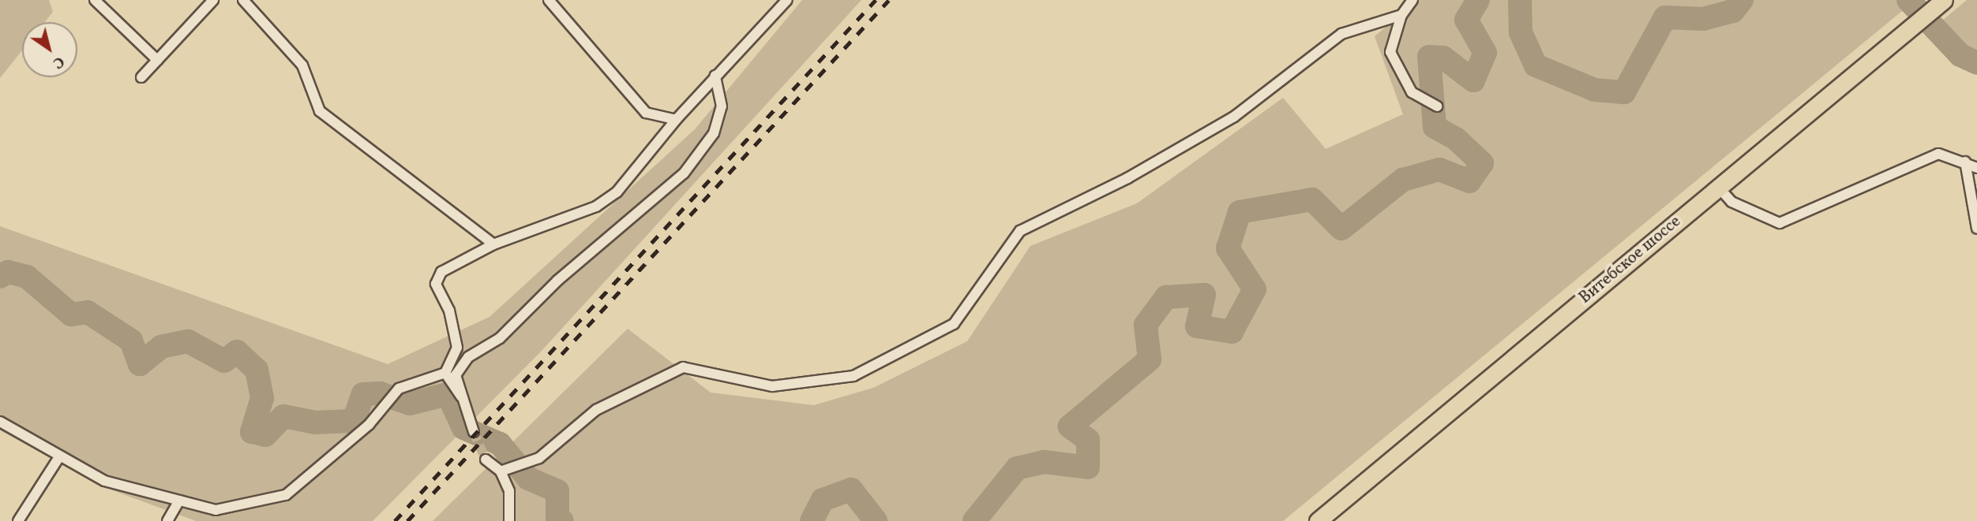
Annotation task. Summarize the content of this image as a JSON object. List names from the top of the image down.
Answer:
{
  "streets": {
    "main road": ["Витебское шоссе"]
  },
  "north": "bottom right"
}
